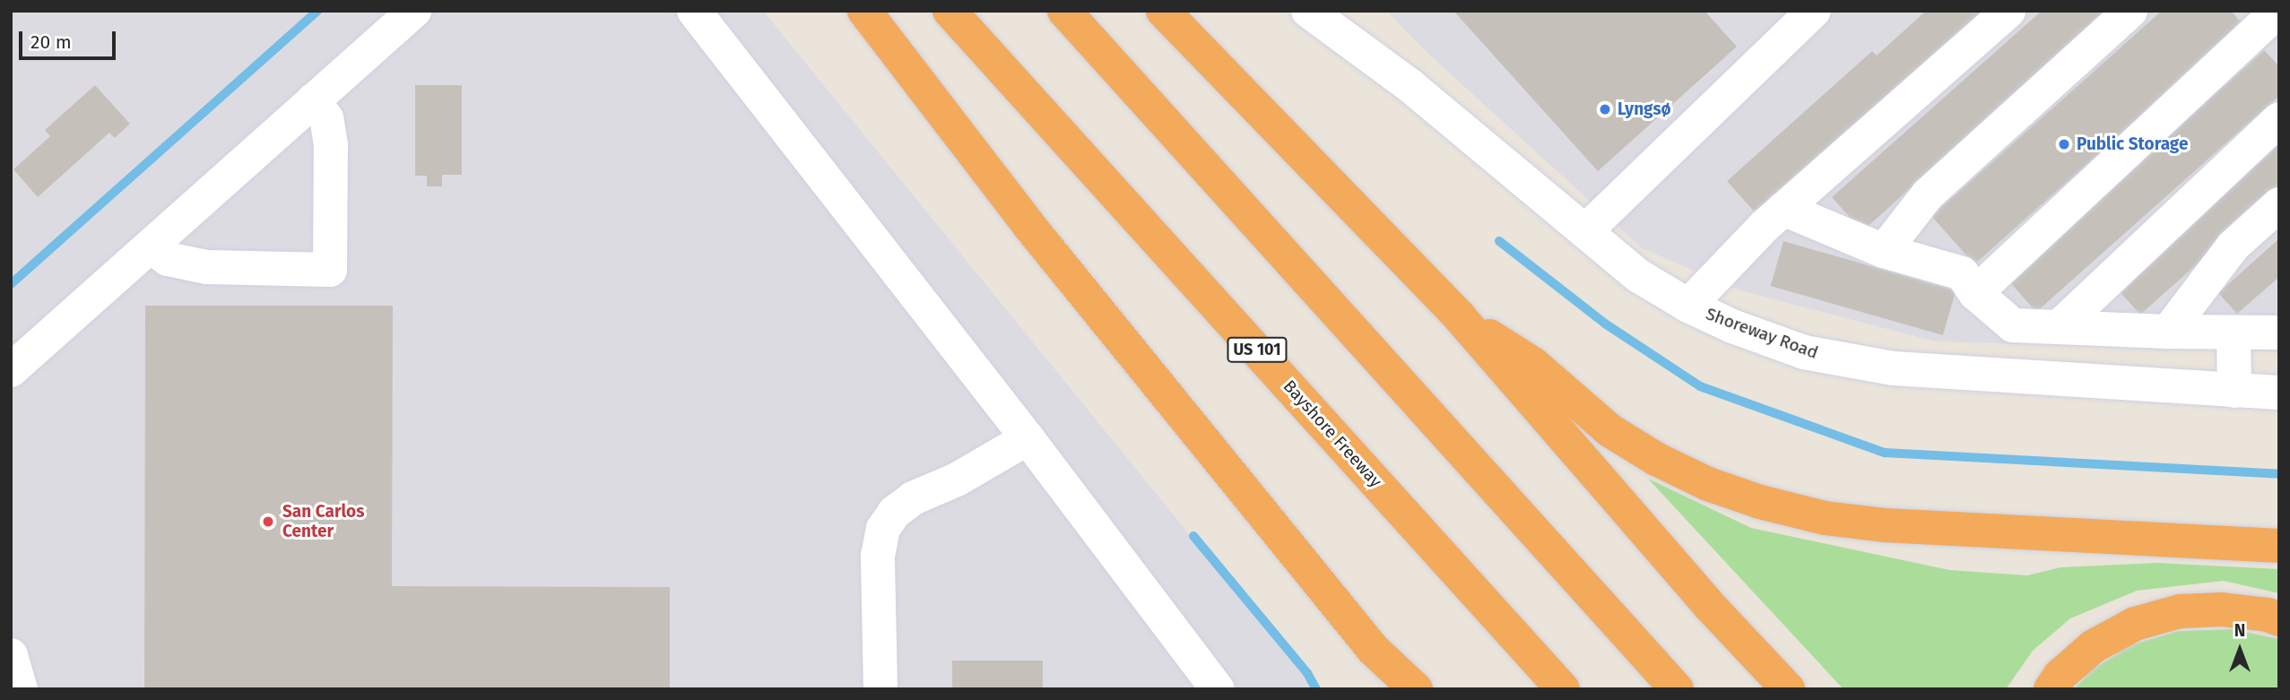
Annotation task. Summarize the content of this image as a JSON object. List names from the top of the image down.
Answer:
{
  "streets": {
    "highway": ["US 101", "Bayshore Freeway"],
    "street": ["Shoreway Road"]
  },
  "places": ["Lyngsø", "Public Storage", "San Carlos Center"],
  "scale_bar": "20 m",
  "north": "top"
}
